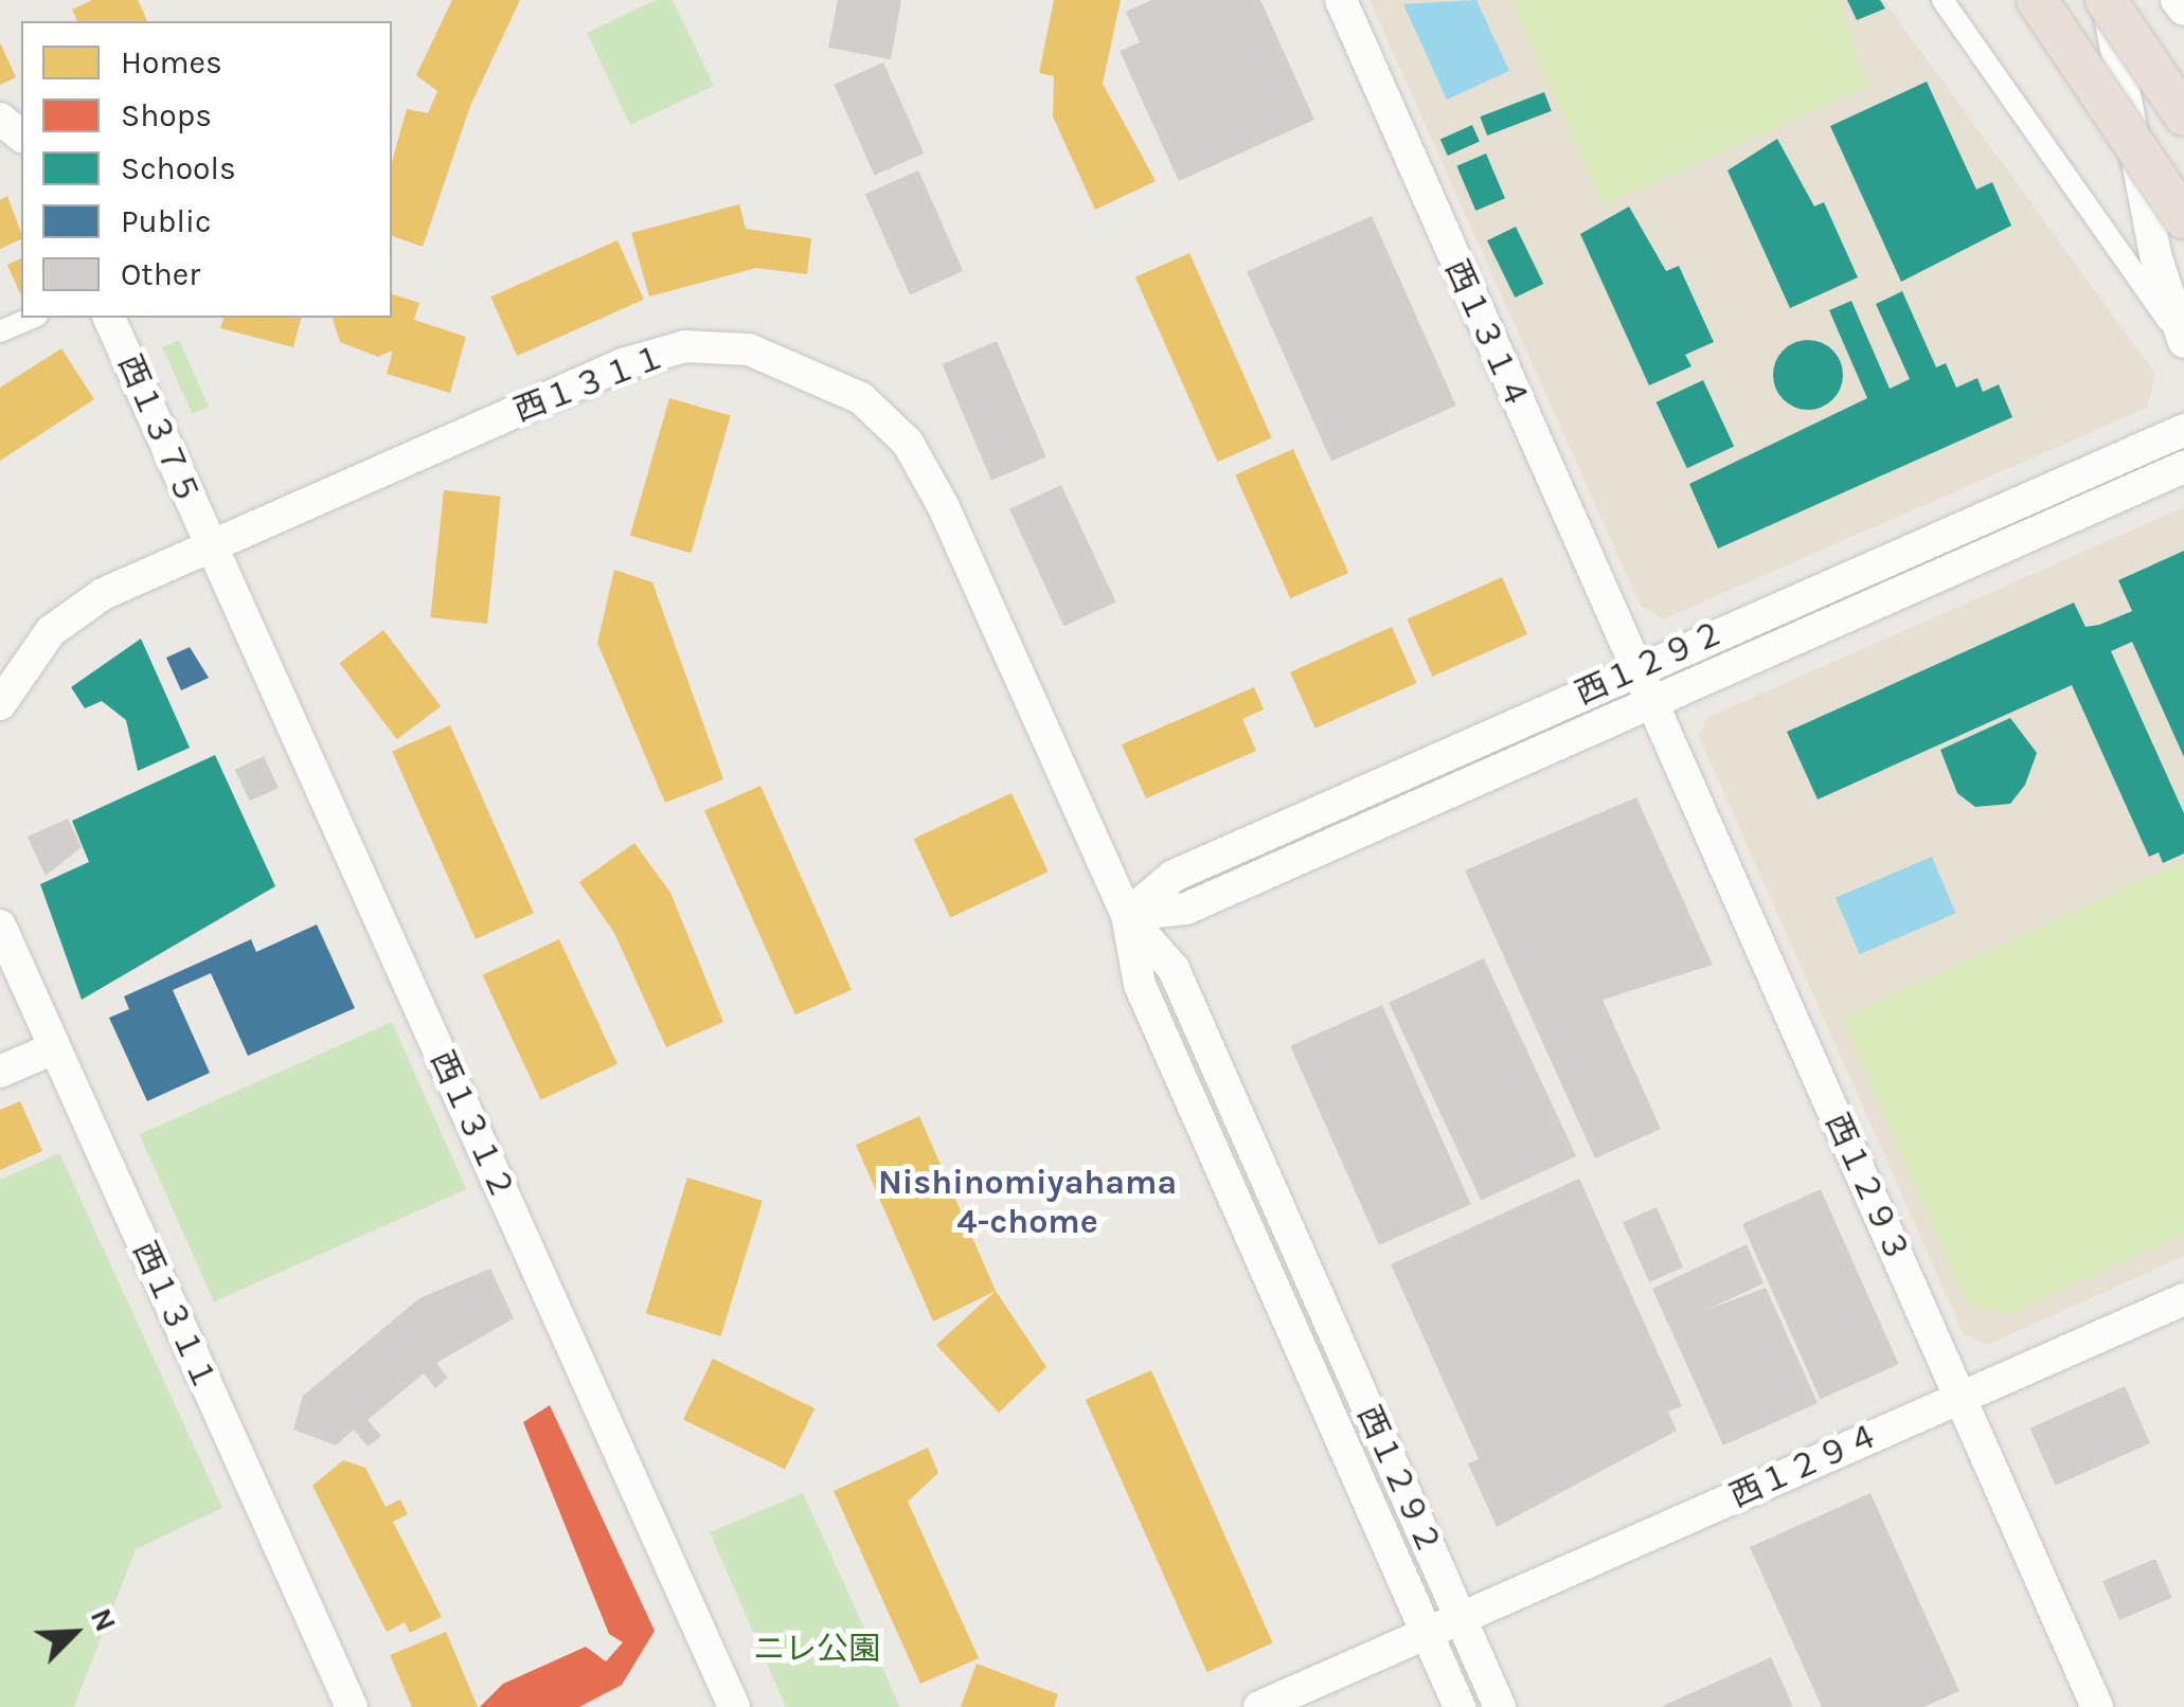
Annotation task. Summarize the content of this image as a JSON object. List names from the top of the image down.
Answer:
{
  "streets": {
    "street": [
      "西１３１４",
      "西１３１１",
      "西１３７５",
      "西１２９２",
      "西１３１２",
      "西１２９３",
      "西１２９４"
    ]
  },
  "crossings": [
    ["西１３１４", "西１２９２"],
    ["西１３１４", "西１２９３"],
    ["西１３１１", "西１３７５"],
    ["西１３１１", "西１２９２"],
    ["西１３１１", "西１３１２"],
    ["西１３７５", "西１３１２"],
    ["西１２９２", "西１２９３"],
    ["西１２９２", "西１２９４"],
    ["西１２９３", "西１２９４"]
  ],
  "districts": ["Nishinomiyahama 4-chome"],
  "parks": ["ニレ公園"],
  "legend": [
    "Homes",
    "Shops",
    "Schools",
    "Public",
    "Other"
  ],
  "north": "top right"
}
